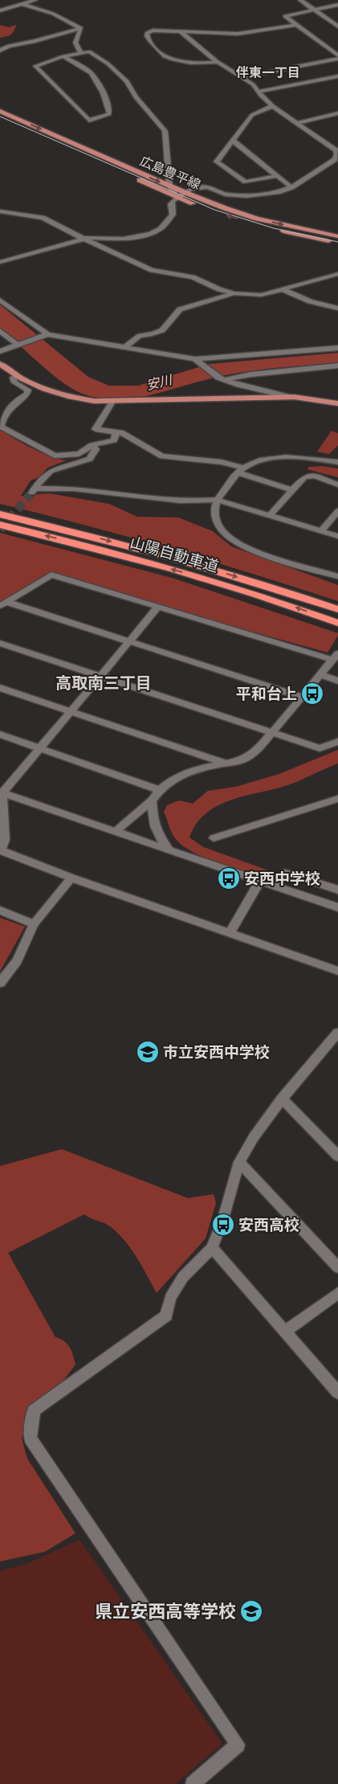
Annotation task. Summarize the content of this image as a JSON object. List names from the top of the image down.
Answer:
{
  "streets": {
    "highway": ["山陽自動車道"],
    "main road": ["広島豊平線"]
  },
  "districts": ["伴東一丁目", "高取南三丁目"],
  "water": ["安川"],
  "places": {
    "bus stop": ["平和台上", "安西中学校", "安西高校"],
    "school or university": ["市立安西中学校", "県立安西高等学校"]
  }
}
